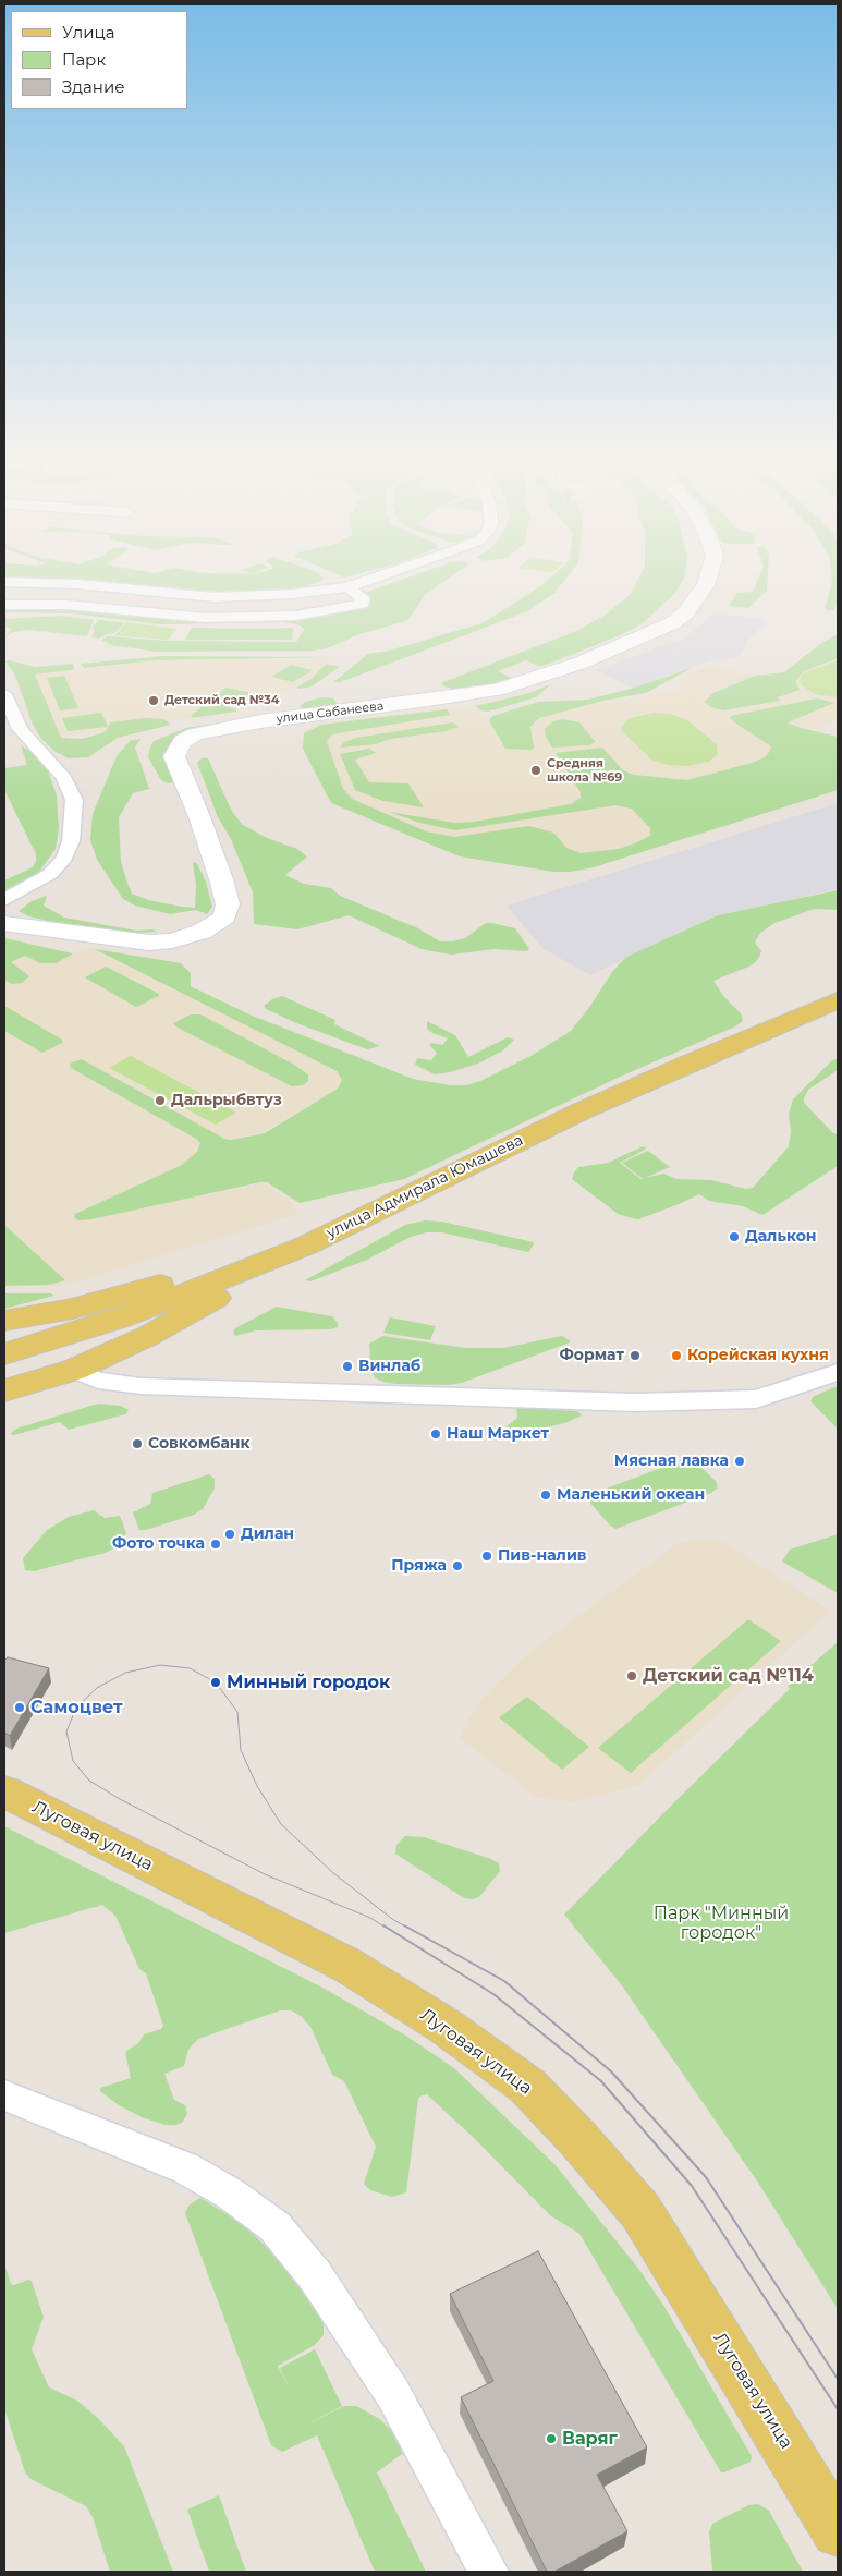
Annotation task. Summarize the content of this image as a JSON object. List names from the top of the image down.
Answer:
{
  "streets": {
    "main road": ["улица Адмирала Юмашева", "Луговая улица"],
    "street": ["улица Сабанеева"]
  },
  "parks": ["Парк \"Минный городок\""],
  "places": [
    "Детский сад №34",
    "Средняя школа №69",
    "Дальрыбвтуз",
    "Далькон",
    "Формат",
    "Корейская кухня",
    "Винлаб",
    "Наш Маркет",
    "Совкомбанк",
    "Мясная лавка",
    "Маленький океан",
    "Дилан",
    "Фото точка",
    "Пив-налив",
    "Пряжа",
    "Детский сад №114",
    "Минный городок",
    "Самоцвет",
    "Варяг"
  ],
  "legend": ["Улица", "Парк", "Здание"]
}
